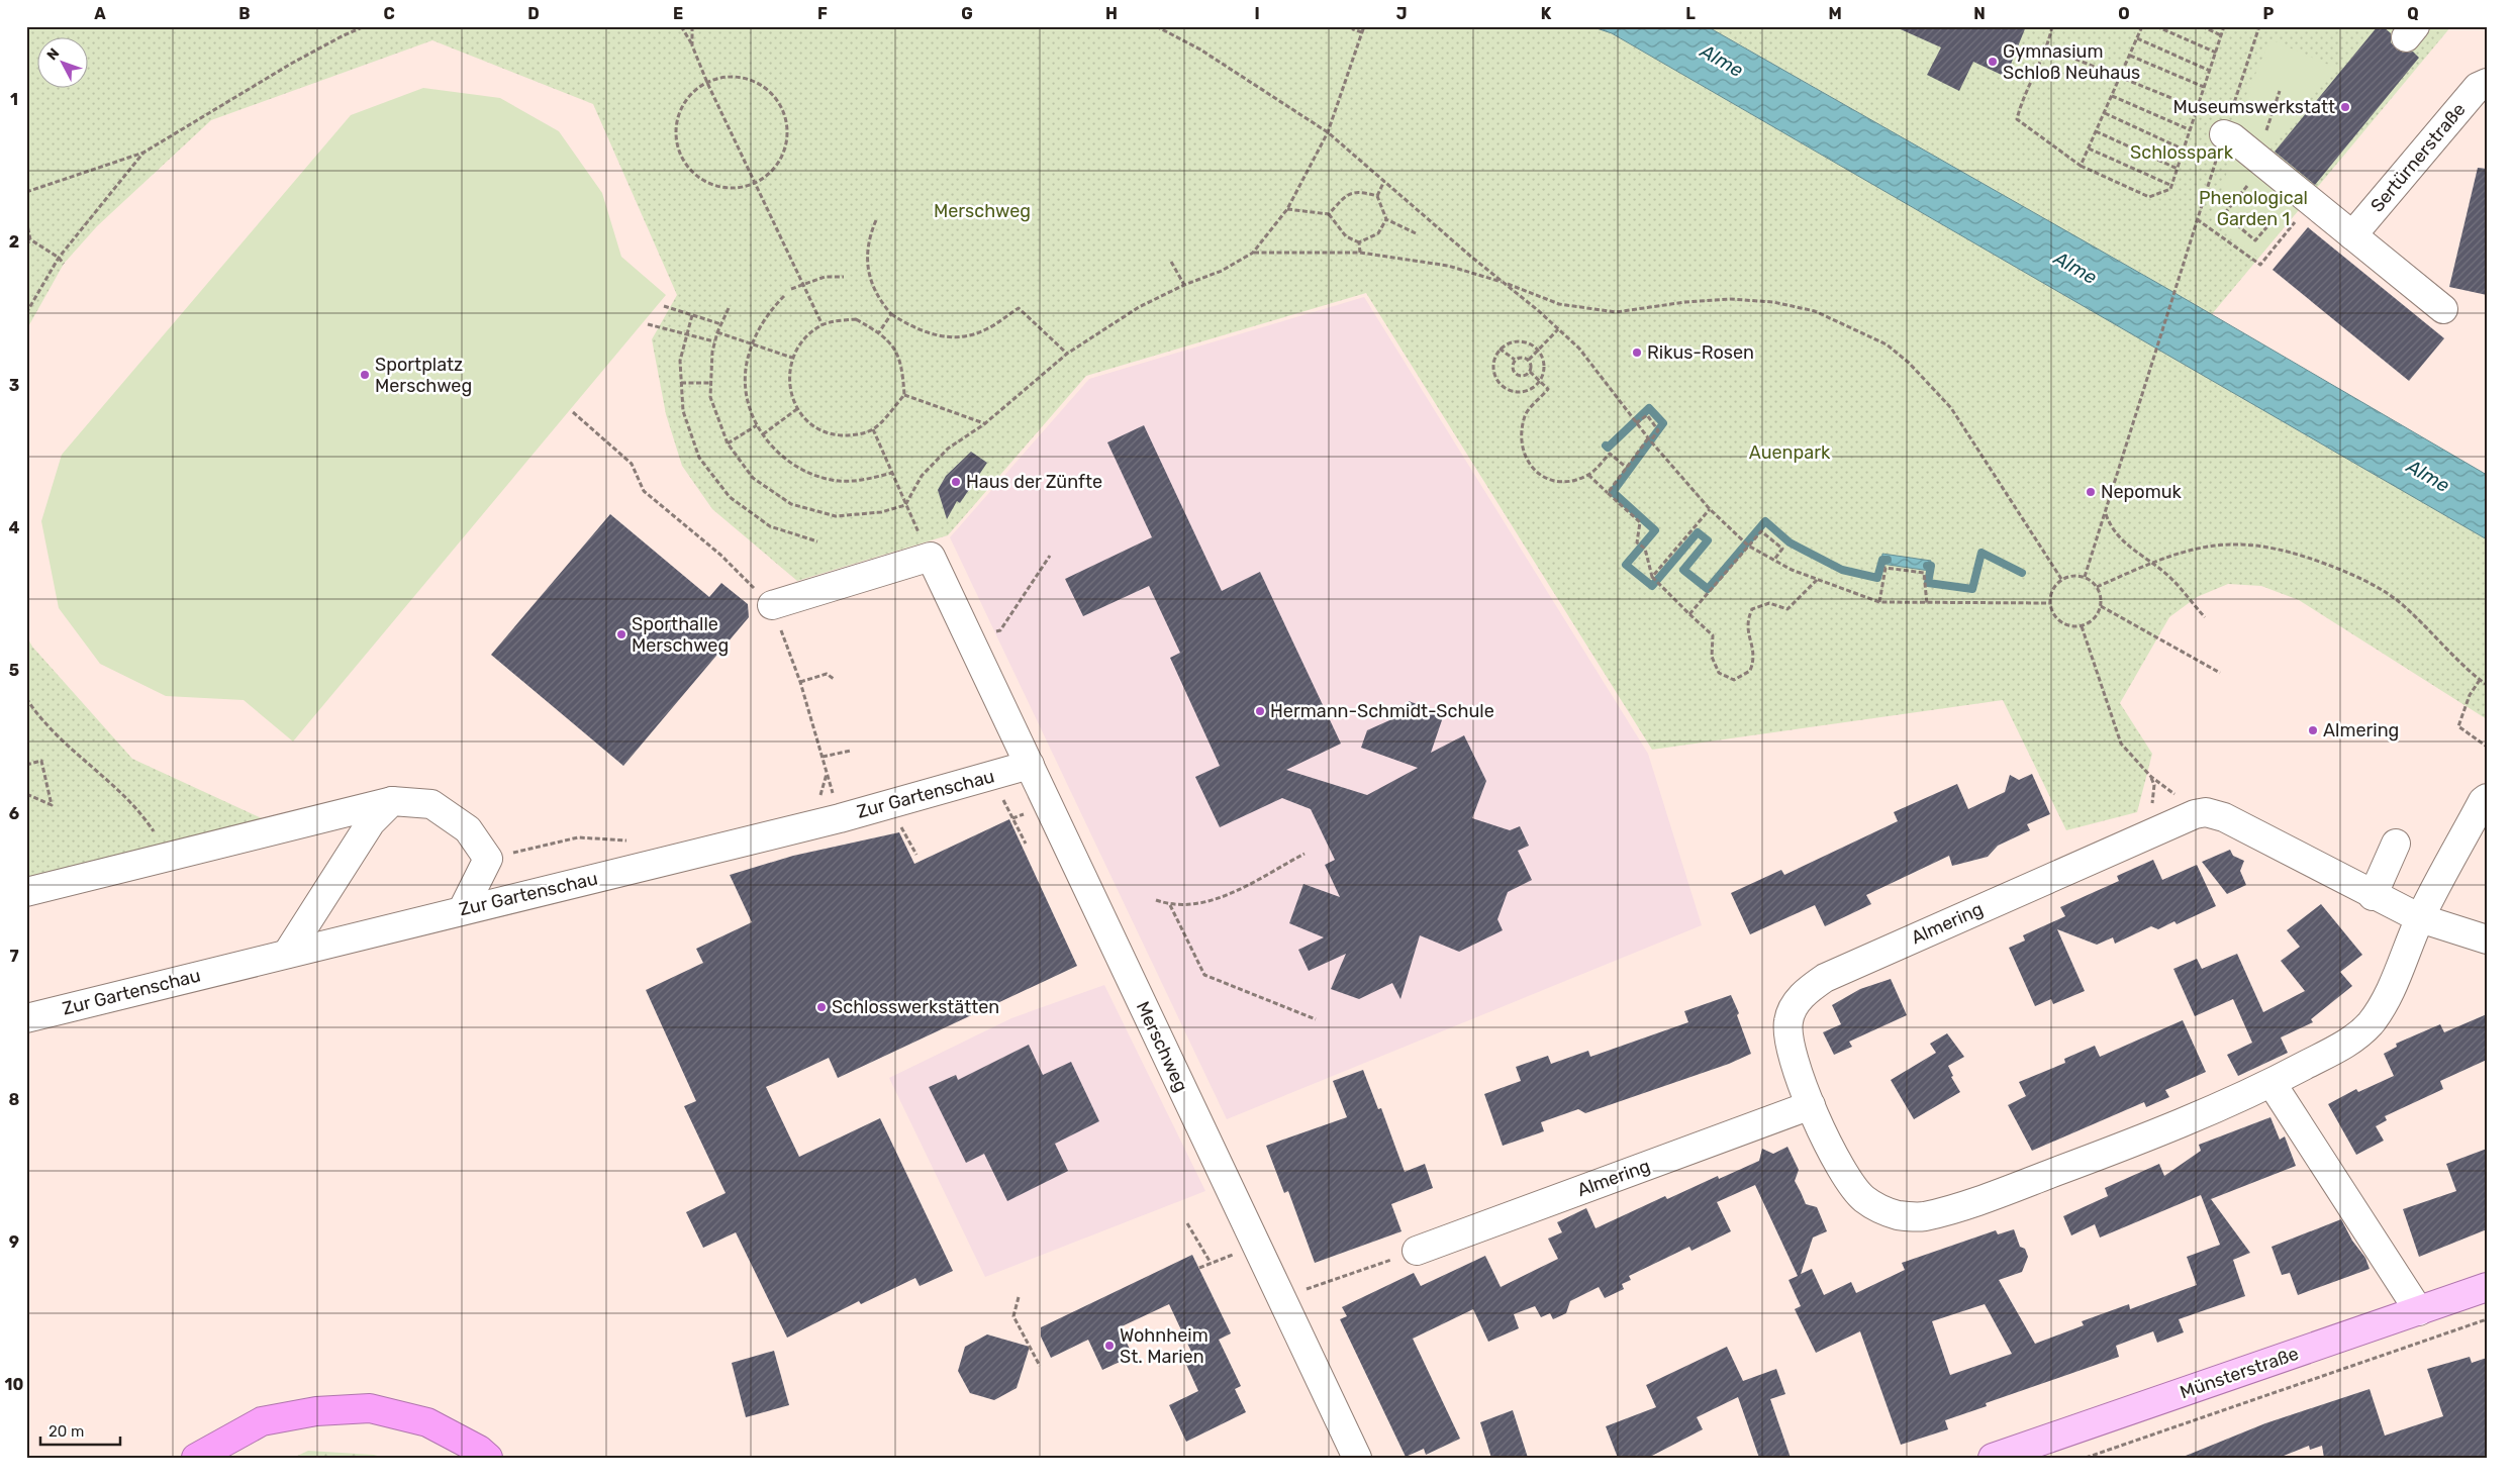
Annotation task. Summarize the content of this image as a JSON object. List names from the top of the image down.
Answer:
{
  "streets": {
    "main road": ["Münsterstraße"],
    "street": [
      "Sertürnerstraße",
      "Zur Gartenschau",
      "Almering",
      "Merschweg"
    ]
  },
  "crossings": [
    ["Zur Gartenschau", "Merschweg"]
  ],
  "water": ["Alme"],
  "parks": [
    "Schlosspark",
    "Phenological Garden 1",
    "Merschweg",
    "Auenpark"
  ],
  "places": [
    "Gymnasium Schloß Neuhaus",
    "Museumswerkstatt",
    "Rikus-Rosen",
    "Sportplatz Merschweg",
    "Haus der Zünfte",
    "Nepomuk",
    "Sporthalle Merschweg",
    "Hermann-Schmidt-Schule",
    "Almering",
    "Schlosswerkstätten",
    "Wohnheim St. Marien"
  ],
  "scale_bar": "20 m",
  "north": "top left",
  "grid": {
    "columns": [
      "A",
      "B",
      "C",
      "D",
      "E",
      "F",
      "G",
      "H",
      "I",
      "J",
      "K",
      "L",
      "M",
      "N",
      "O",
      "P",
      "Q"
    ],
    "rows": [
      "1",
      "2",
      "3",
      "4",
      "5",
      "6",
      "7",
      "8",
      "9",
      "10"
    ]
  }
}
